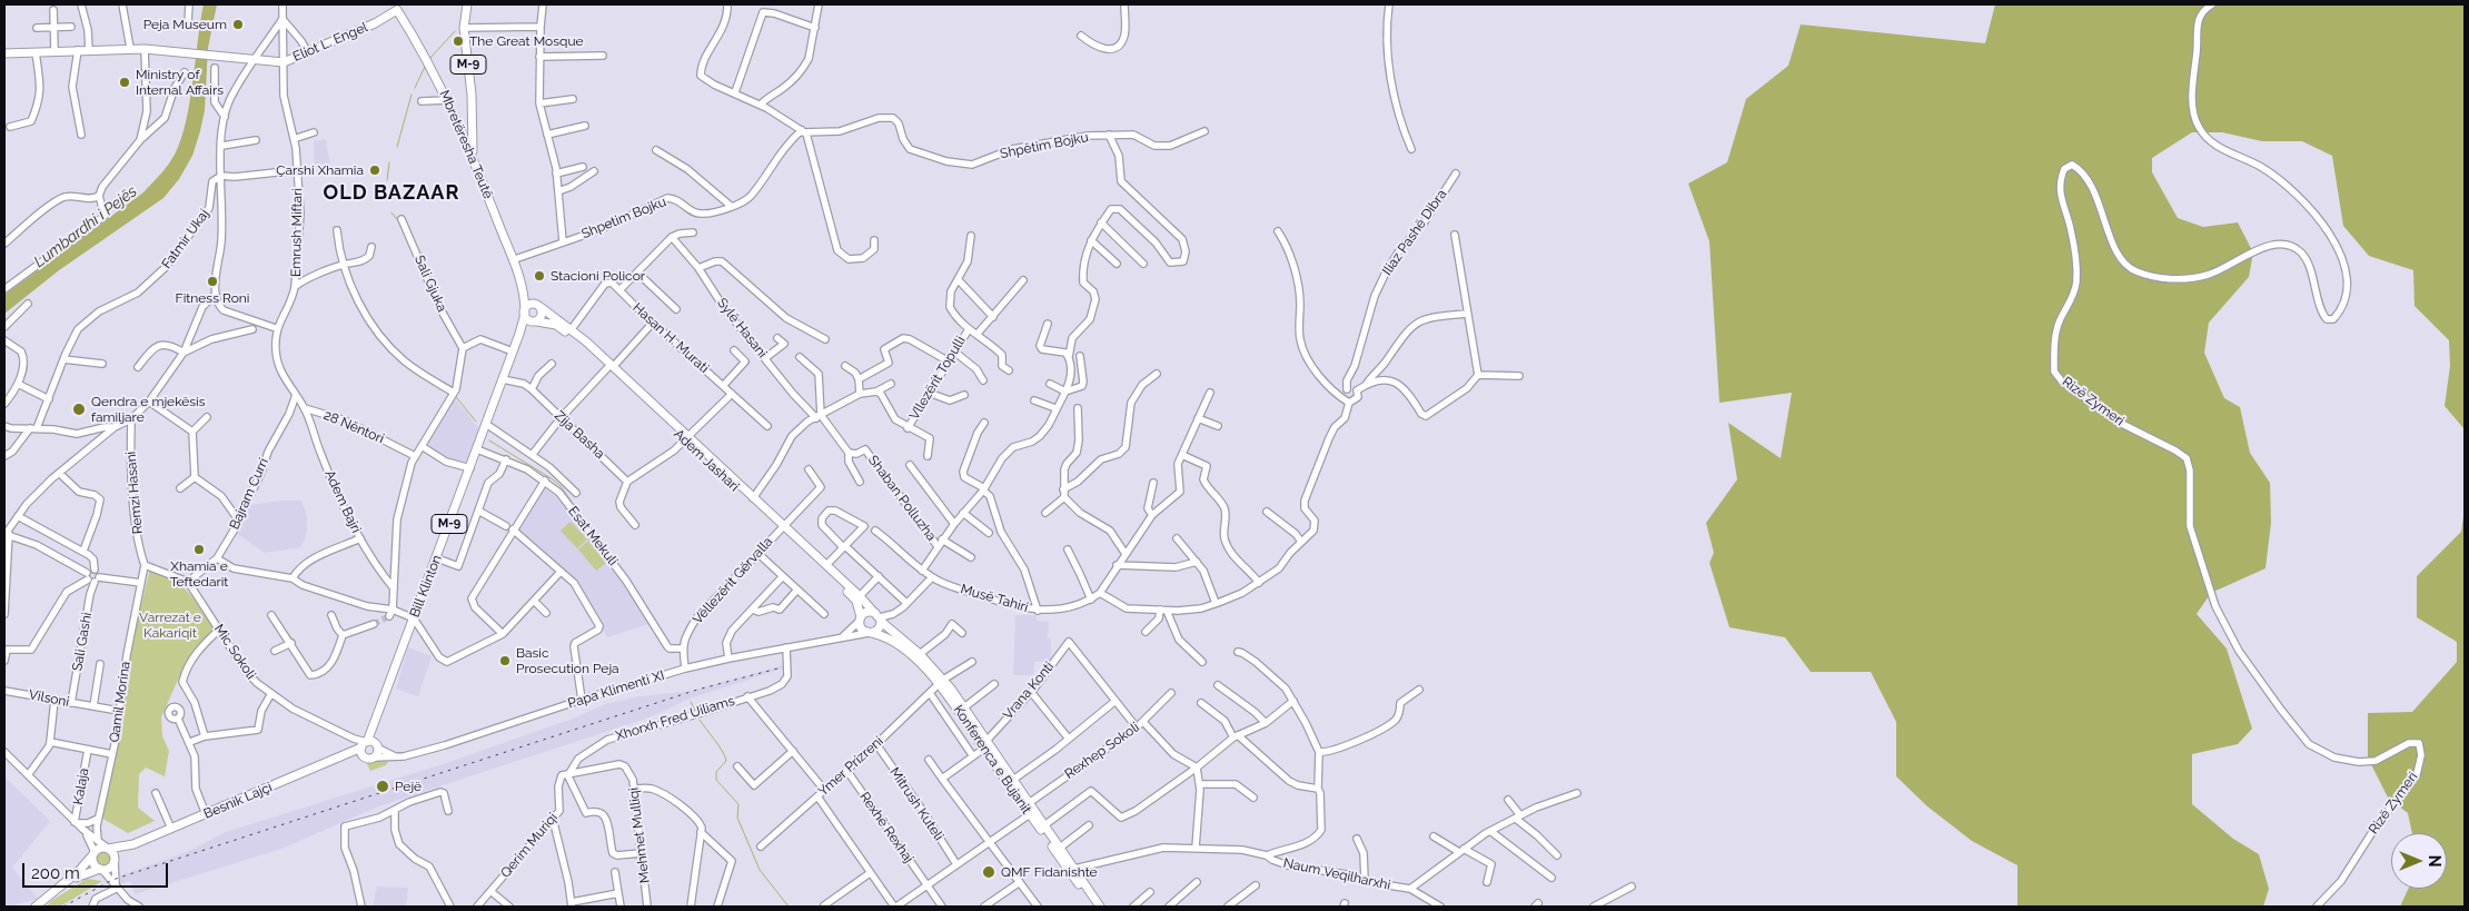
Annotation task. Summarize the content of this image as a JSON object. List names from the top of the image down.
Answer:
{
  "streets": {
    "main road": [
      "Eliot L. Engel",
      "M-9",
      "Mbretëresha Teutë",
      "Adem Jashari",
      "Bill Klinton",
      "Papa Klimenti XI",
      "Konferenca e Bujanit",
      "Besnik Lajçi"
    ],
    "street": [
      "Shpëtim Bojku",
      "Shpetim Bojku",
      "Emrush Miftari",
      "Iliaz Pashë Dibra",
      "Fatmir Ukaj",
      "Sali Gjuka",
      "Sylë Hasani",
      "Hasan H. Murati",
      "Vllezërit Topulli",
      "Rizë Zymeri",
      "28 Nëntori",
      "Zija Basha",
      "Remzi Hasani",
      "Bajram Curri",
      "Shaban Polluzha",
      "Adem Bajri",
      "Esat Mekuli",
      "Vëllezërit Gërvalla",
      "Musë Tahiri",
      "Sali Gashi",
      "Mic Sokoli",
      "Vrana Konti",
      "Vilsoni",
      "Qamil Morina",
      "Xhorxh Fred Uiliams",
      "Rexhep Sokoli",
      "Ymer Prizreni",
      "Kalaja",
      "Mitrush Kuteli",
      "Rexhë Rexhaj",
      "Mehmet Mulliqi",
      "Qerim Muriqi",
      "Naum Veqilharxhi"
    ]
  },
  "crossings": [
    ["Eliot L. Engel", "Mbretëresha Teutë"],
    ["Eliot L. Engel", "Emrush Miftari"],
    ["M-9", "Mbretëresha Teutë"],
    ["M-9", "Adem Jashari"],
    ["M-9", "Bill Klinton"],
    ["M-9", "Papa Klimenti XI"],
    ["Mbretëresha Teutë", "Shpetim Bojku"],
    ["Mbretëresha Teutë", "Adem Jashari"],
    ["Mbretëresha Teutë", "Bill Klinton"],
    ["Shpëtim Bojku", "Shpetim Bojku"],
    ["Emrush Miftari", "28 Nëntori"],
    ["Emrush Miftari", "Bajram Curri"],
    ["Sylë Hasani", "Shaban Polluzha"],
    ["28 Nëntori", "Bajram Curri"],
    ["28 Nëntori", "Adem Bajri"],
    ["Zija Basha", "Bill Klinton"],
    ["Adem Jashari", "Vëllezërit Gërvalla"],
    ["Adem Jashari", "Bill Klinton"],
    ["Adem Jashari", "Papa Klimenti XI"],
    ["Adem Jashari", "Konferenca e Bujanit"],
    ["Remzi Hasani", "Qamil Morina"],
    ["Bajram Curri", "Mic Sokoli"],
    ["Esat Mekuli", "Vëllezërit Gërvalla"],
    ["Esat Mekuli", "Bill Klinton"],
    ["Bill Klinton", "Mic Sokoli"],
    ["Bill Klinton", "Besnik Lajçi"],
    ["Sali Gashi", "Vilsoni"],
    ["Mic Sokoli", "Besnik Lajçi"],
    ["Papa Klimenti XI", "Xhorxh Fred Uiliams"],
    ["Papa Klimenti XI", "Konferenca e Bujanit"],
    ["Papa Klimenti XI", "Besnik Lajçi"],
    ["Vrana Konti", "Konferenca e Bujanit"],
    ["Vilsoni", "Qamil Morina"],
    ["Qamil Morina", "Kalaja"],
    ["Xhorxh Fred Uiliams", "Mehmet Mulliqi"],
    ["Xhorxh Fred Uiliams", "Qerim Muriqi"],
    ["Rexhep Sokoli", "Konferenca e Bujanit"],
    ["Konferenca e Bujanit", "Ymer Prizreni"],
    ["Konferenca e Bujanit", "Naum Veqilharxhi"],
    ["Ymer Prizreni", "Mitrush Kuteli"],
    ["Ymer Prizreni", "Rexhë Rexhaj"],
    ["Mehmet Mulliqi", "Qerim Muriqi"]
  ],
  "districts": ["OLD BAZAAR"],
  "water": ["Lumbardhi i Pejës"],
  "parks": ["Varrezat e Kakariqit"],
  "places": [
    "Peja Museum",
    "The Great Mosque",
    "Ministry of Internal Affairs",
    "Çarshi Xhamia",
    "Stacioni Policor",
    "Fitness Roni",
    "Qendra e mjekësis familjare",
    "Xhamia e Teftedarit",
    "Basic Prosecution Peja",
    "Pejë",
    "QMF Fidanishte"
  ],
  "scale_bar": "200 m",
  "north": "right"
}
